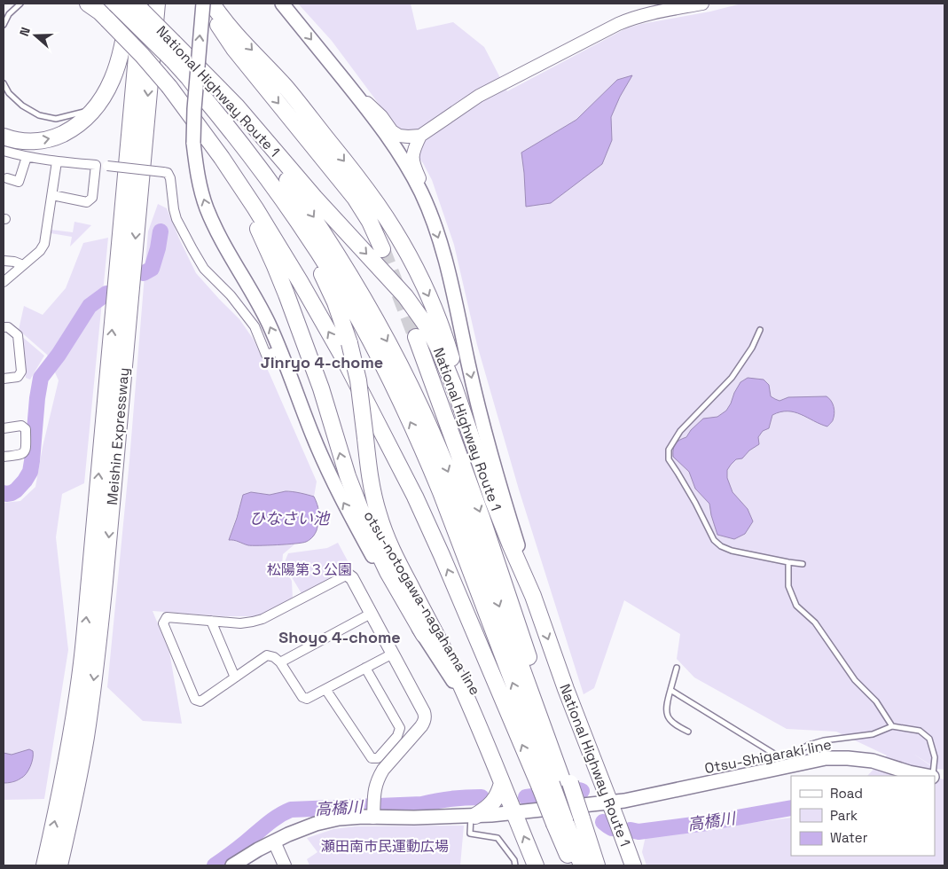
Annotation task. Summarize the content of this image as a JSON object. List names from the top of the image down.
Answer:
{
  "streets": {
    "highway": ["National Highway Route 1", "Meishin Expressway"],
    "main road": ["otsu-notogawa-nagahama line", "Otsu-Shigaraki line"]
  },
  "crossings": [
    ["National Highway Route 1", "otsu-notogawa-nagahama line"],
    ["National Highway Route 1", "Otsu-Shigaraki line"]
  ],
  "one_way": ["otsu-notogawa-nagahama line"],
  "districts": ["Jinryo 4-chome", "Shoyo 4-chome"],
  "water": ["ひなさい池", "高橋川"],
  "parks": ["松陽第３公園", "瀬田南市民運動広場"],
  "legend": ["Road", "Park", "Water"],
  "north": "left"
}
